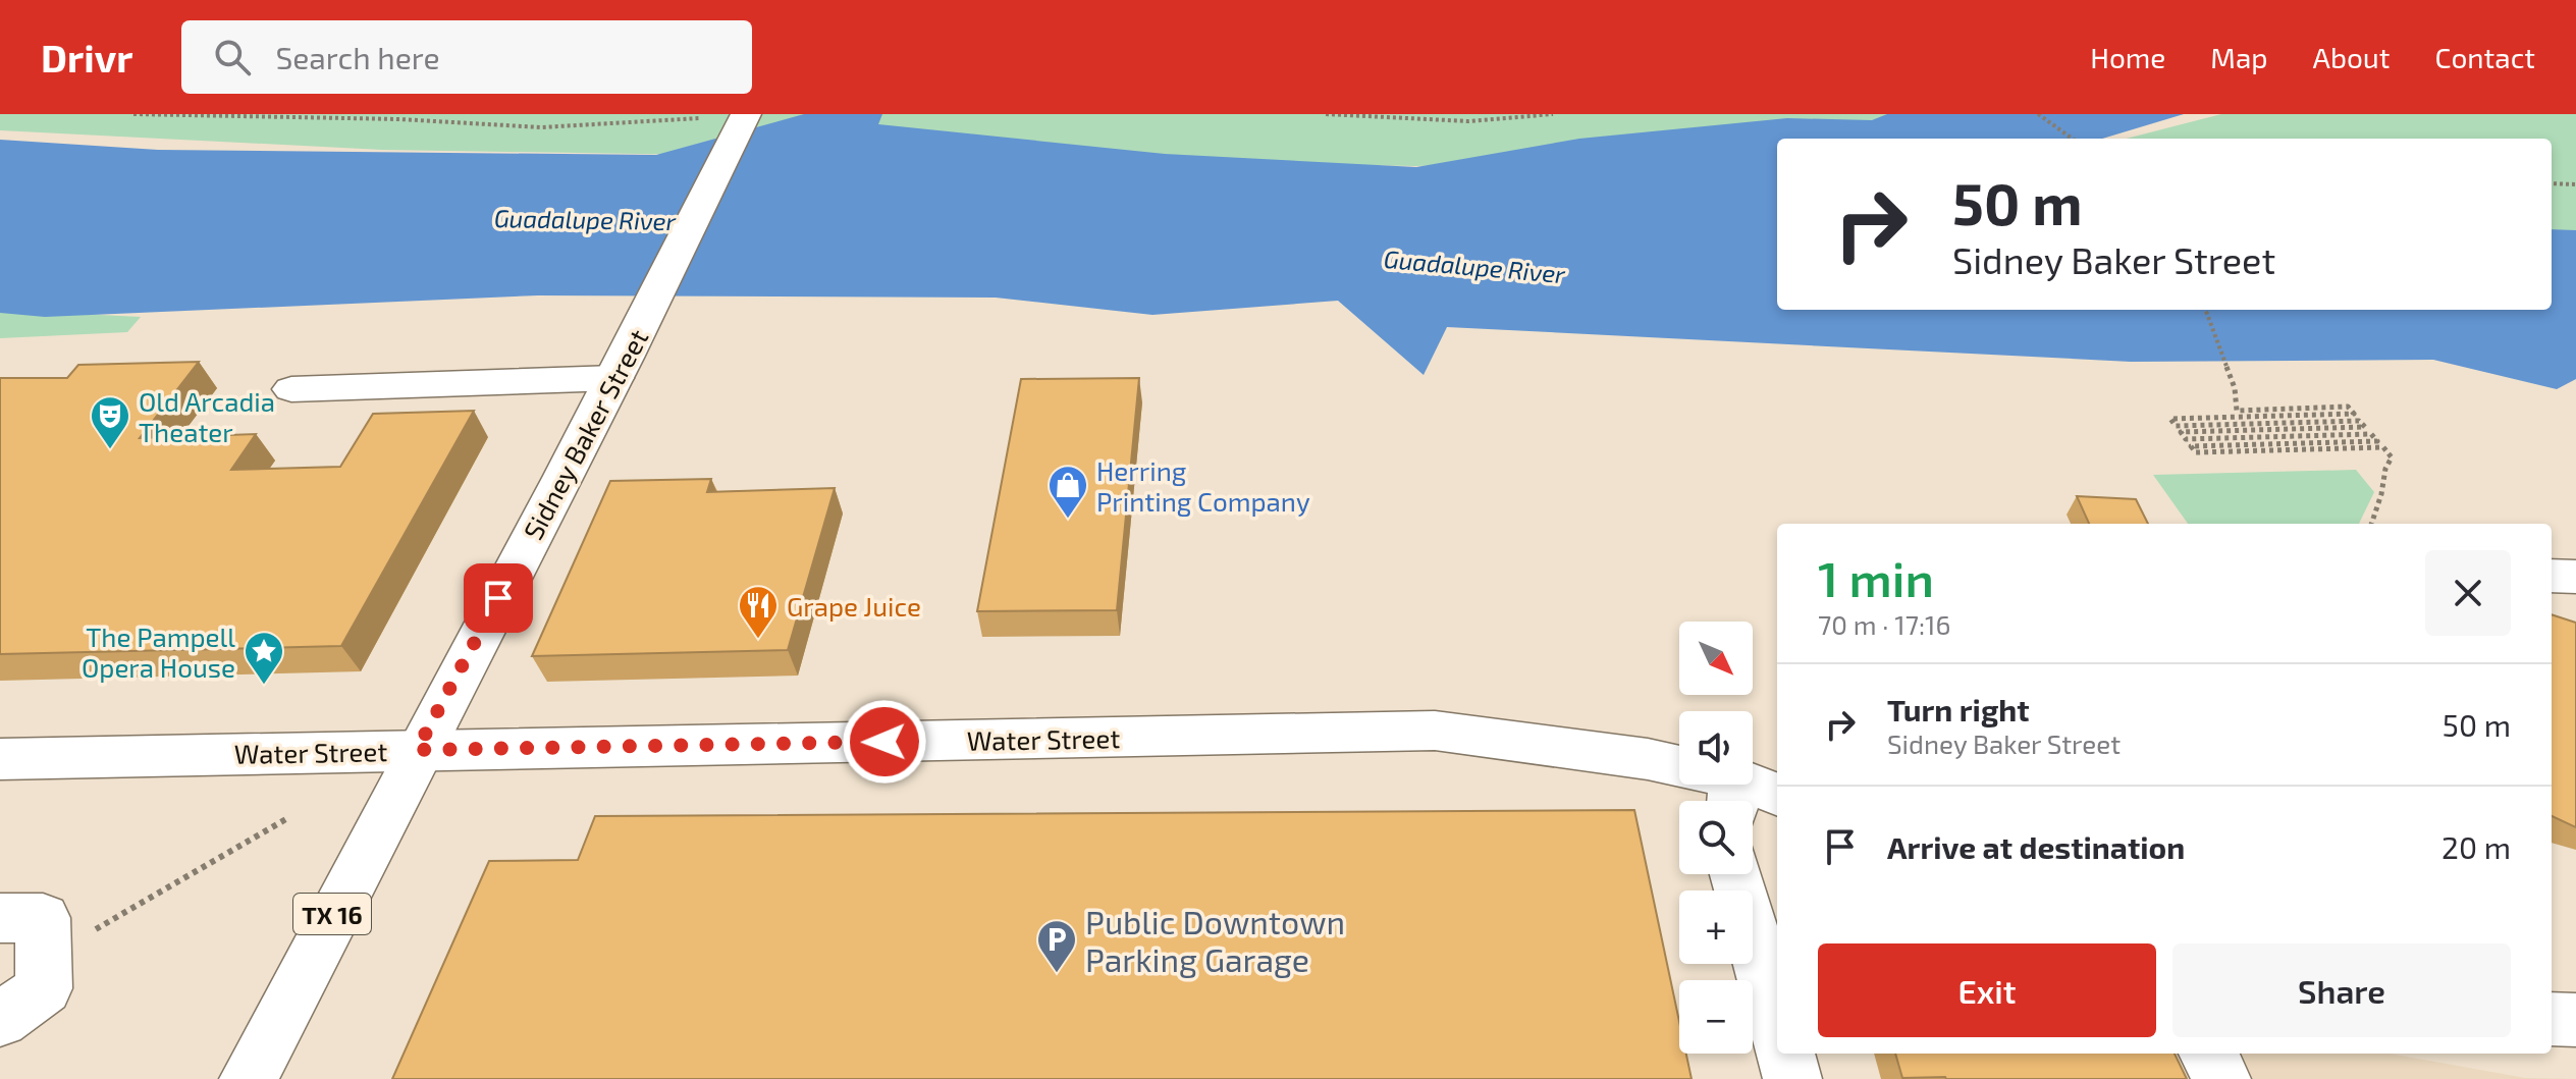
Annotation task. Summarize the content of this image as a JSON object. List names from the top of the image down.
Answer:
{
  "streets": {
    "street": ["Sidney Baker Street", "Water Street", "TX 16"]
  },
  "crossings": [
    ["Sidney Baker Street", "Water Street"]
  ],
  "water": ["Guadalupe River"],
  "places": {
    "theatre": ["Old Arcadia Theater"],
    "shop": ["Herring Printing Company"],
    "restaurant": ["Grape Juice"],
    "place": ["The Pampell Opera House"],
    "parking": ["Public Downtown Parking Garage"]
  },
  "north": "bottom right",
  "page": {
    "header": "Drivr",
    "search": "Search here",
    "nav": [
      "Home",
      "Map",
      "About",
      "Contact"
    ],
    "turn": ["50 m", "Sidney Baker Street"],
    "heading": ["1 min", "70 m · 17:16"],
    "map_buttons": ["+", "−"],
    "list": [
      {
        "name": "Turn right",
        "note": "Sidney Baker Street",
        "value": "50 m"
      },
      {
        "name": "Arrive at destination",
        "value": "20 m"
      }
    ],
    "buttons": ["Exit", "Share"]
  }
}
